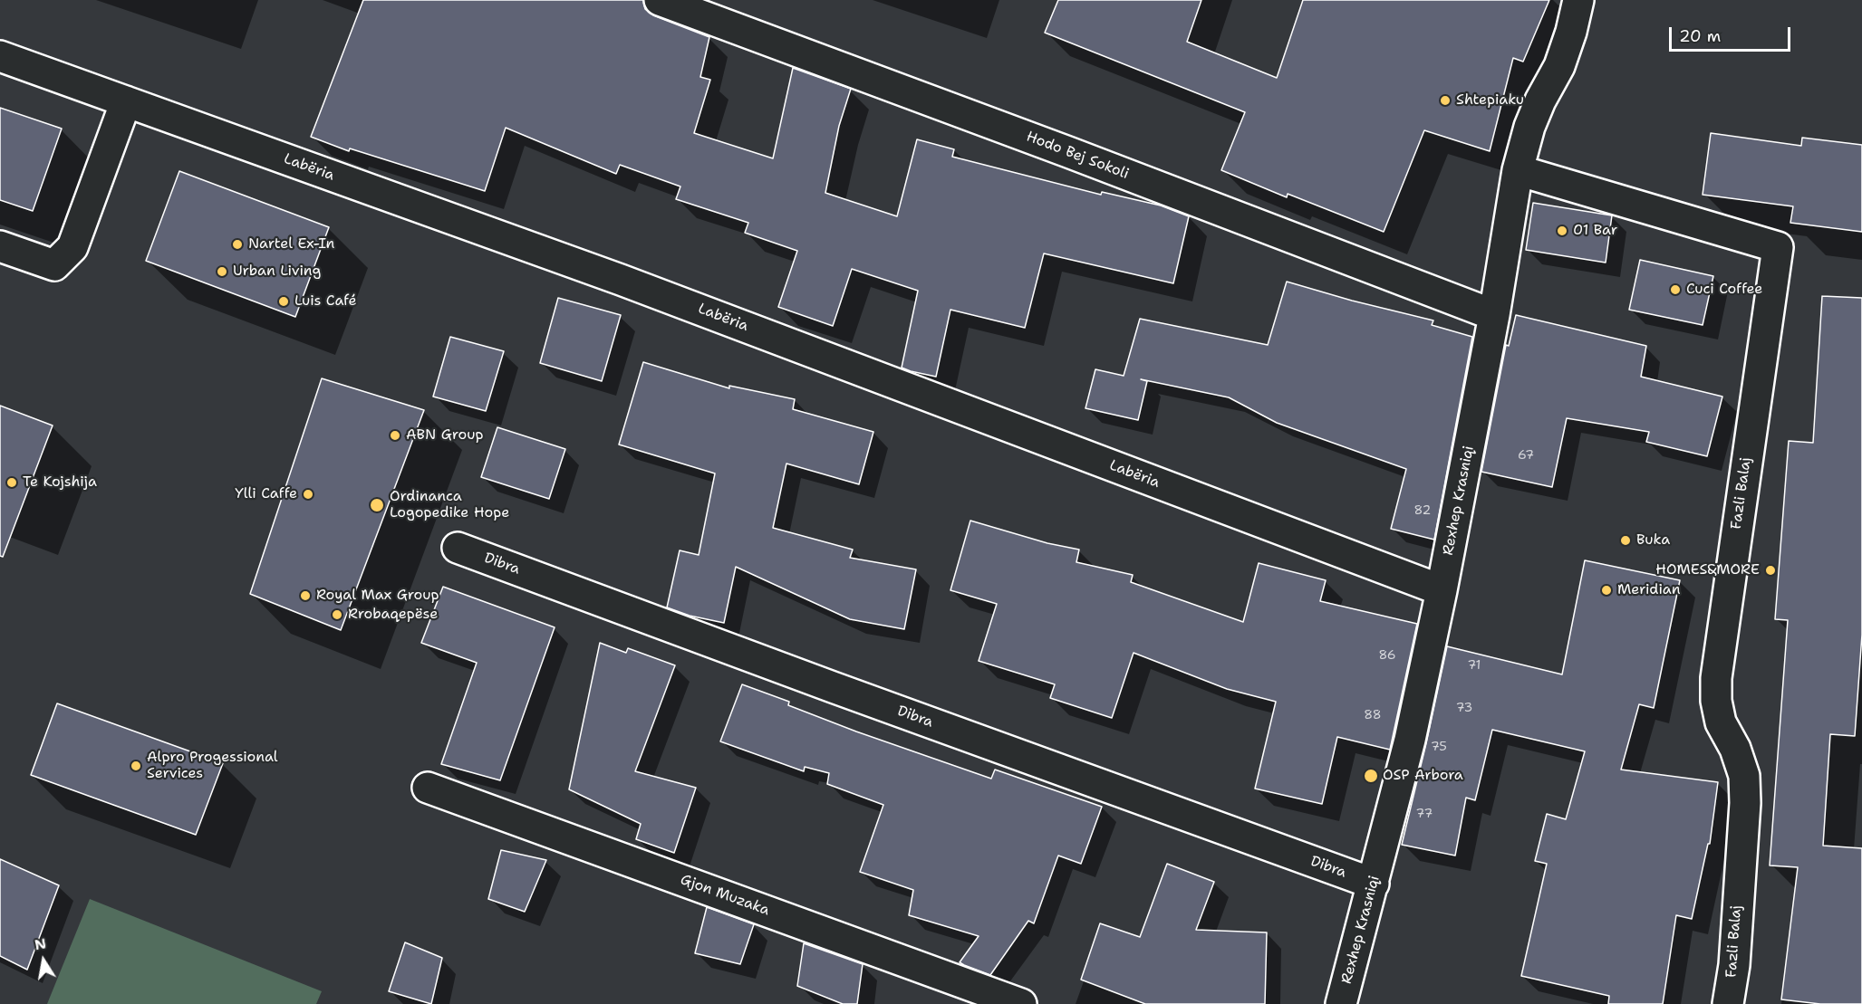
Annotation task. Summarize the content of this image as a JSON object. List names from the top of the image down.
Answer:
{
  "streets": {
    "street": [
      "Hodo Bej Sokoli",
      "Labëria",
      "Fazli Balaj",
      "Rexhep Krasniqi",
      "Dibra",
      "Gjon Muzaka"
    ]
  },
  "crossings": [
    ["Hodo Bej Sokoli", "Rexhep Krasniqi"],
    ["Labëria", "Rexhep Krasniqi"],
    ["Fazli Balaj", "Rexhep Krasniqi"],
    ["Rexhep Krasniqi", "Dibra"]
  ],
  "places": [
    "Shtepiaku",
    "01 Bar",
    "Nartel Ex-In",
    "Urban Living",
    "Cuci Coffee",
    "Luis Café",
    "ABN Group",
    "Te Kojshija",
    "Ylli Caffe",
    "Ordinanca Logopedike Hope",
    "Buka",
    "HOMES&MORE",
    "Meridian",
    "Royal Max Group",
    "Rrobaqepëse",
    "Alpro Progessional Services",
    "OSP Arbora"
  ],
  "house_numbers": [
    "67",
    "82",
    "86",
    "71",
    "73",
    "88",
    "75",
    "77"
  ],
  "scale_bar": "20 m",
  "north": "top"
}
